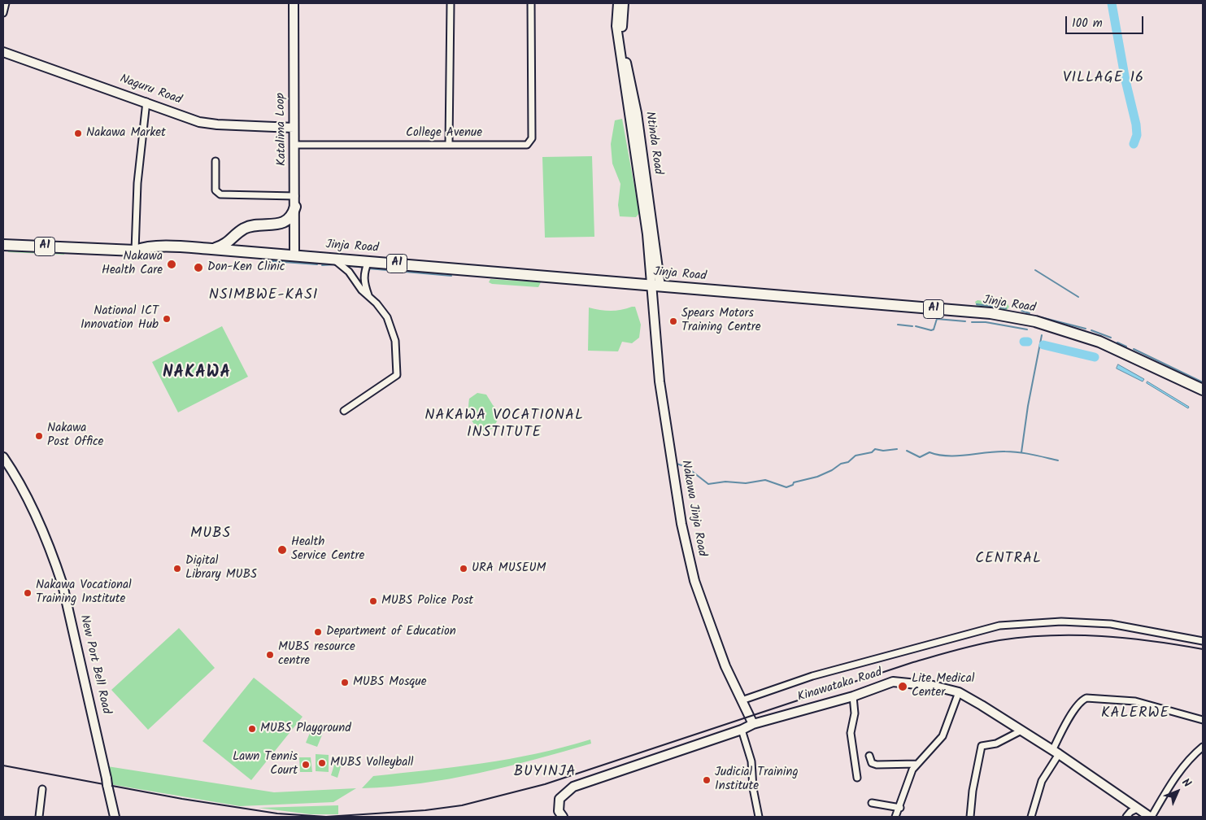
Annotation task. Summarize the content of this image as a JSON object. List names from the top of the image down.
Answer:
{
  "streets": {
    "highway": ["A1", "Jinja Road"],
    "street": [
      "Naguru Road",
      "Katalima Loop",
      "College Avenue",
      "Ntinda Road",
      "Nakawa Jinja Road",
      "New Port Bell Road",
      "Kinawataka Road"
    ]
  },
  "crossings": [
    ["Naguru Road", "Katalima Loop"],
    ["Katalima Loop", "College Avenue"],
    ["Katalima Loop", "Jinja Road"],
    ["Ntinda Road", "Jinja Road"],
    ["Ntinda Road", "Nakawa Jinja Road"],
    ["Jinja Road", "Nakawa Jinja Road"],
    ["Nakawa Jinja Road", "Kinawataka Road"]
  ],
  "districts": [
    "VILLAGE 16",
    "NSIMBWE-KASI",
    "NAKAWA",
    "NAKAWA VOCATIONAL INSTITUTE",
    "MUBS",
    "CENTRAL",
    "KALERWE",
    "BUYINJA"
  ],
  "places": [
    "Nakawa Market",
    "Nakawa Health Care",
    "Don-Ken Clinic",
    "National ICT Innovation Hub",
    "Spears Motors Training Centre",
    "Nakawa Post Office",
    "Health Service Centre",
    "Digital Library MUBS",
    "URA MUSEUM",
    "Nakawa Vocational Training Institute",
    "MUBS Police Post",
    "Department of Education",
    "MUBS resource centre",
    "MUBS Mosque",
    "Lite Medical Center",
    "MUBS Playground",
    "MUBS Volleyball",
    "Lawn Tennis Court",
    "Judicial Training Institute"
  ],
  "scale_bar": "100 m",
  "north": "top right"
}
